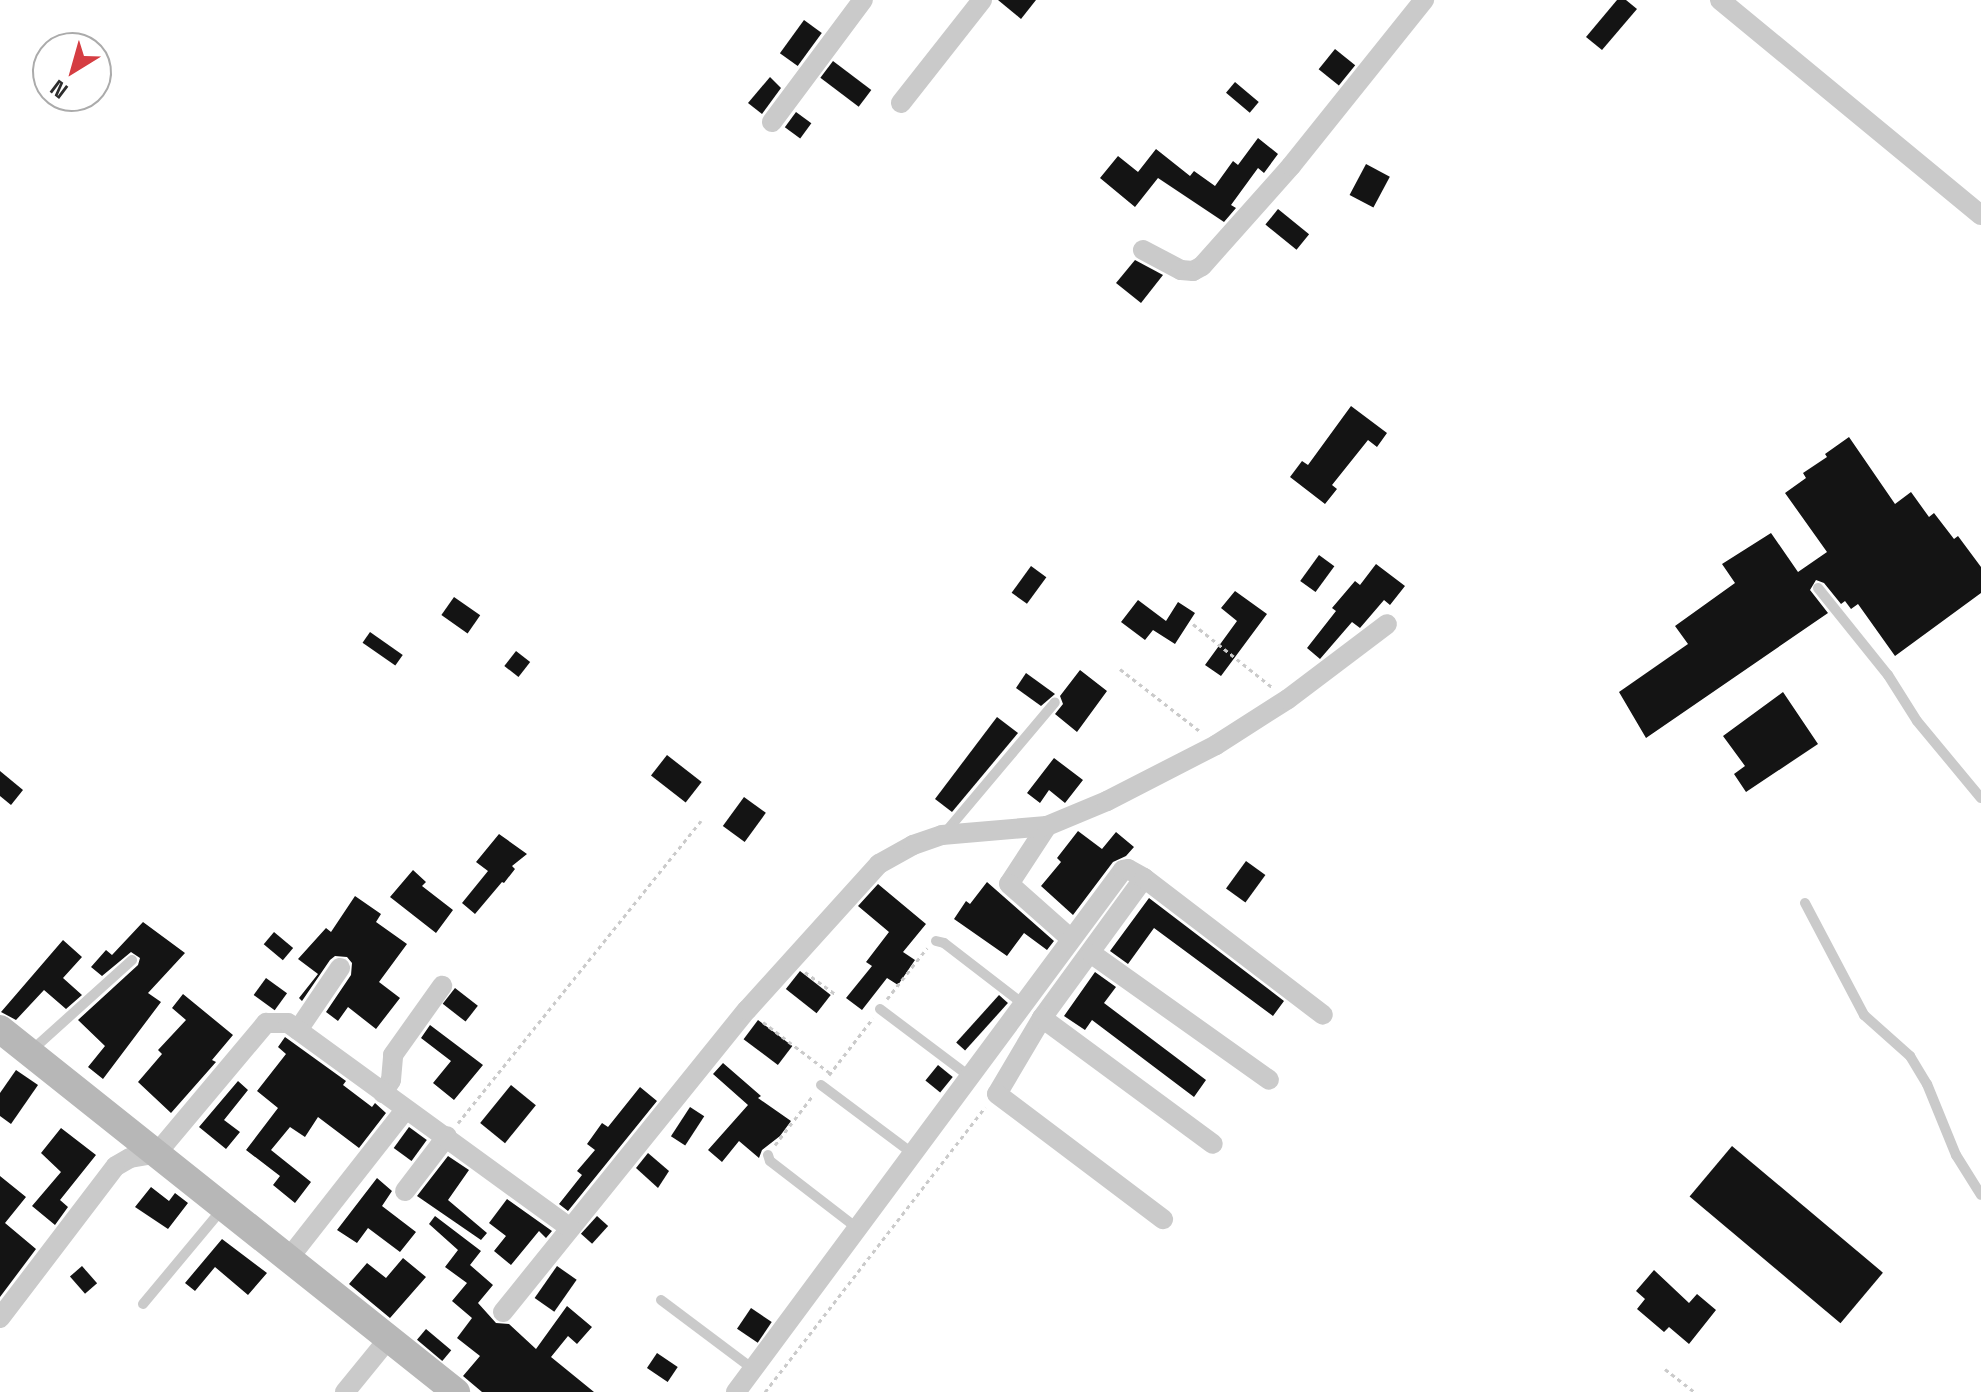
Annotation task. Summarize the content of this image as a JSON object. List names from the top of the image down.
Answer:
{
  "north": "bottom left"
}
